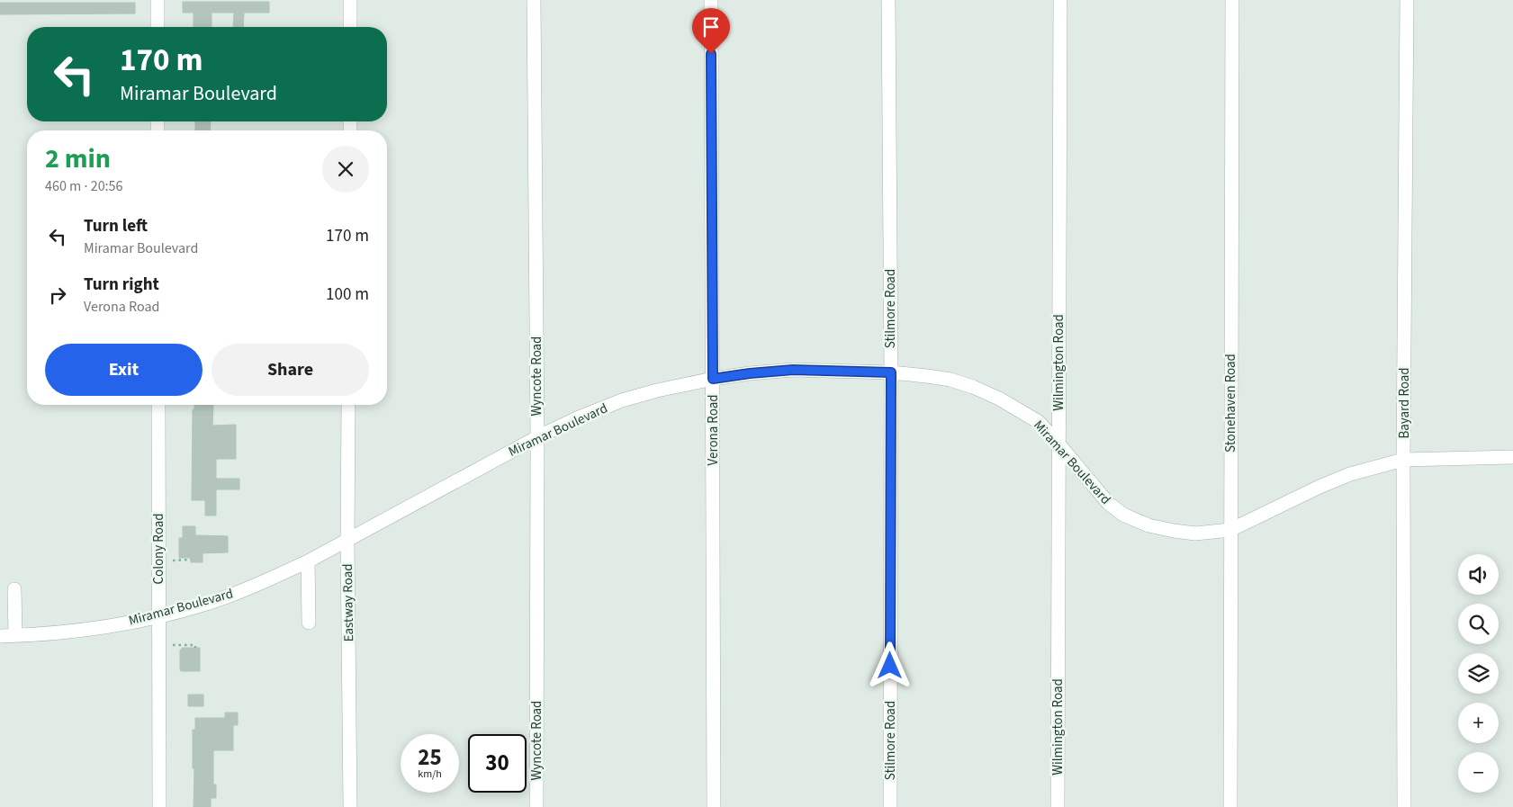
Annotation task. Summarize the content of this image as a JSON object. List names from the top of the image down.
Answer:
{
  "streets": {
    "street": [
      "Stilmore Road",
      "Wilmington Road",
      "Wyncote Road",
      "Stonehaven Road",
      "Bayard Road",
      "Miramar Boulevard",
      "Verona Road",
      "Colony Road",
      "Eastway Road"
    ]
  },
  "crossings": [
    ["Stilmore Road", "Miramar Boulevard"],
    ["Wilmington Road", "Miramar Boulevard"],
    ["Wyncote Road", "Miramar Boulevard"],
    ["Stonehaven Road", "Miramar Boulevard"],
    ["Bayard Road", "Miramar Boulevard"],
    ["Miramar Boulevard", "Verona Road"],
    ["Miramar Boulevard", "Colony Road"],
    ["Miramar Boulevard", "Eastway Road"]
  ],
  "page": {
    "turn": ["170 m", "Miramar Boulevard"],
    "heading": ["2 min", "460 m · 20:56"],
    "list": [
      {
        "name": "Turn left",
        "note": "Miramar Boulevard",
        "value": "170 m"
      },
      {
        "name": "Turn right",
        "note": "Verona Road",
        "value": "100 m"
      }
    ],
    "buttons": ["Exit", "Share"],
    "map_buttons": ["+", "−"],
    "speed": "25 km/h",
    "limit": "30"
  }
}
